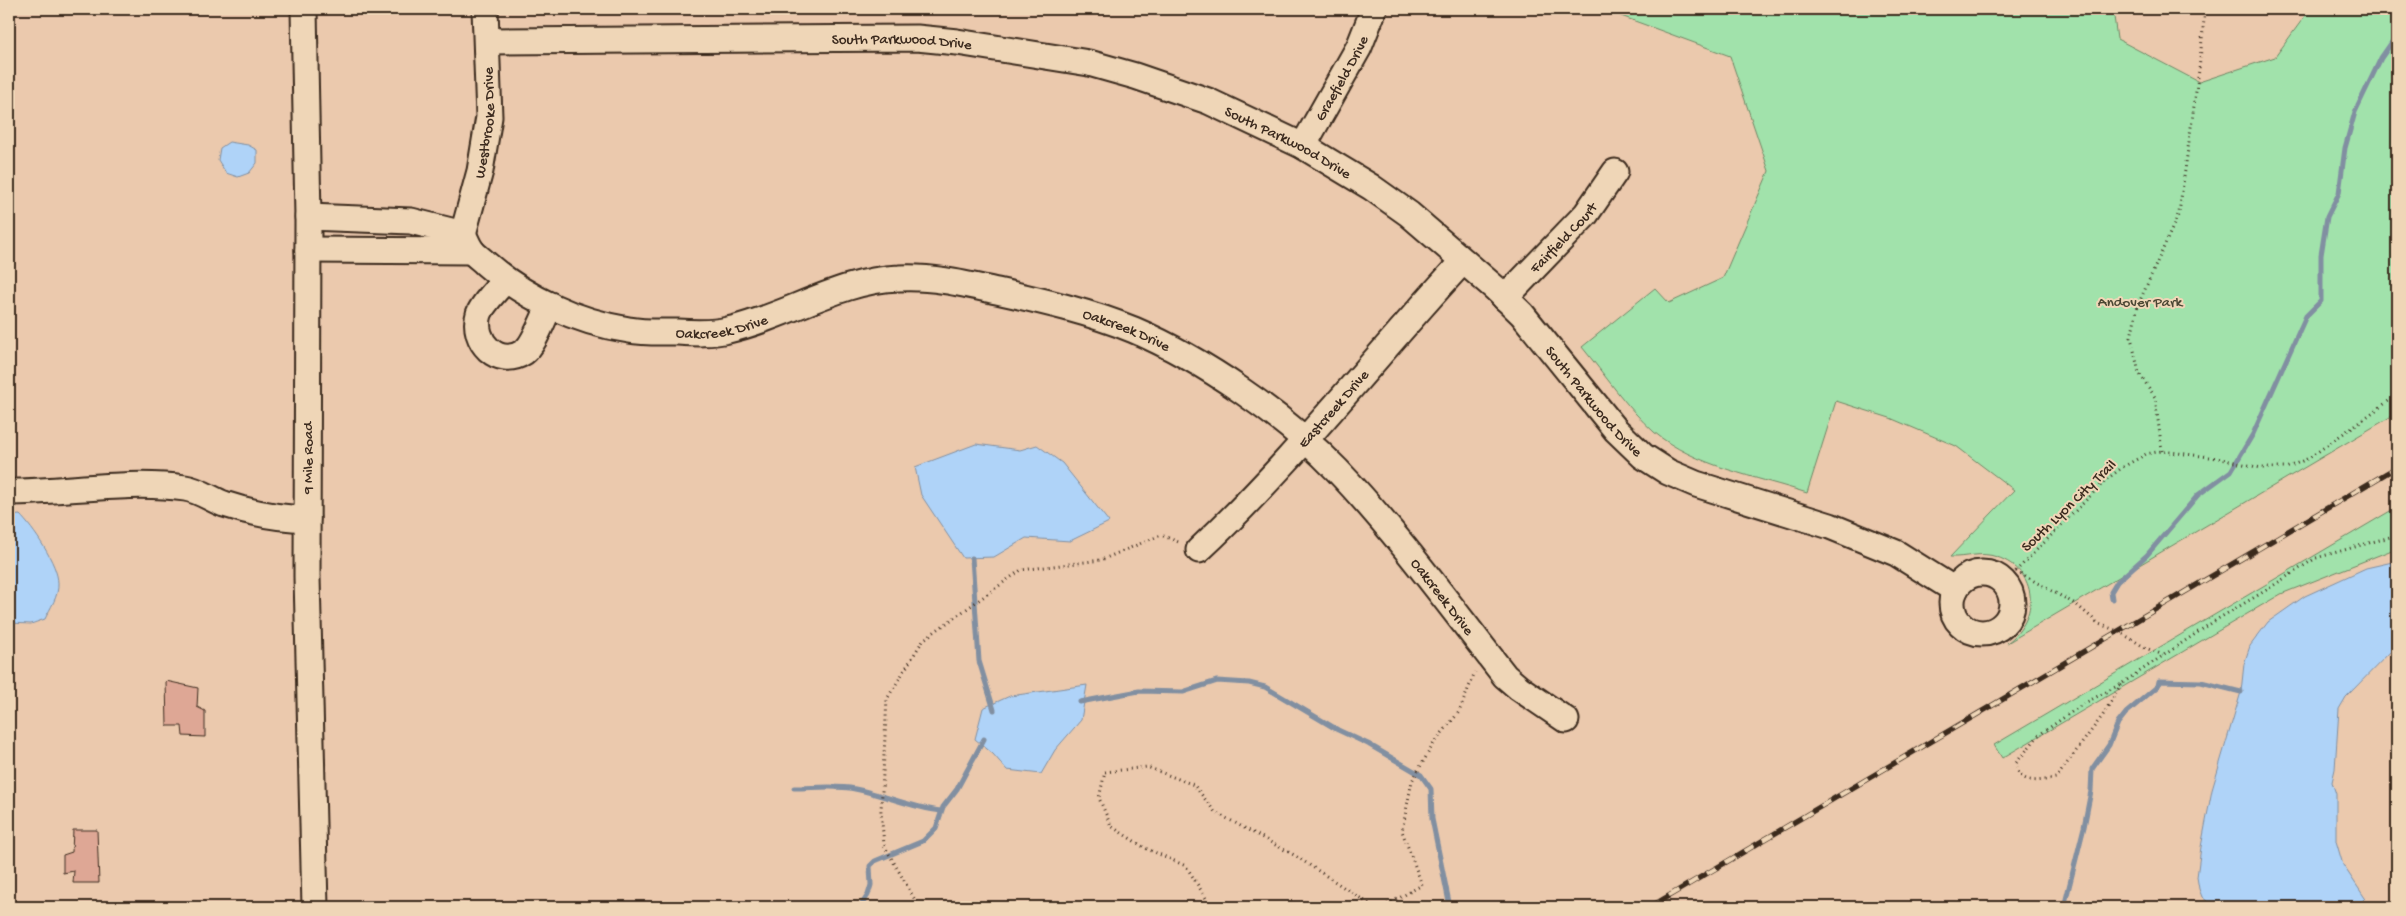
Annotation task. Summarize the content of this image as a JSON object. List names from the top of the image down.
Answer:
{
  "streets": {
    "street": [
      "South Parkwood Drive",
      "Graefield Drive",
      "Westbrooke Drive",
      "Fairfield Court",
      "Oakcreek Drive",
      "Eastcreek Drive",
      "9 Mile Road"
    ],
    "path": ["South Lyon City Trail"]
  },
  "crossings": [
    ["South Parkwood Drive", "Graefield Drive"],
    ["South Parkwood Drive", "Westbrooke Drive"],
    ["South Parkwood Drive", "Fairfield Court"],
    ["South Parkwood Drive", "Eastcreek Drive"],
    ["South Parkwood Drive", "South Lyon City Trail"],
    ["Westbrooke Drive", "Oakcreek Drive"],
    ["Oakcreek Drive", "Eastcreek Drive"],
    ["Oakcreek Drive", "9 Mile Road"]
  ],
  "parks": ["Andover Park"]
}
